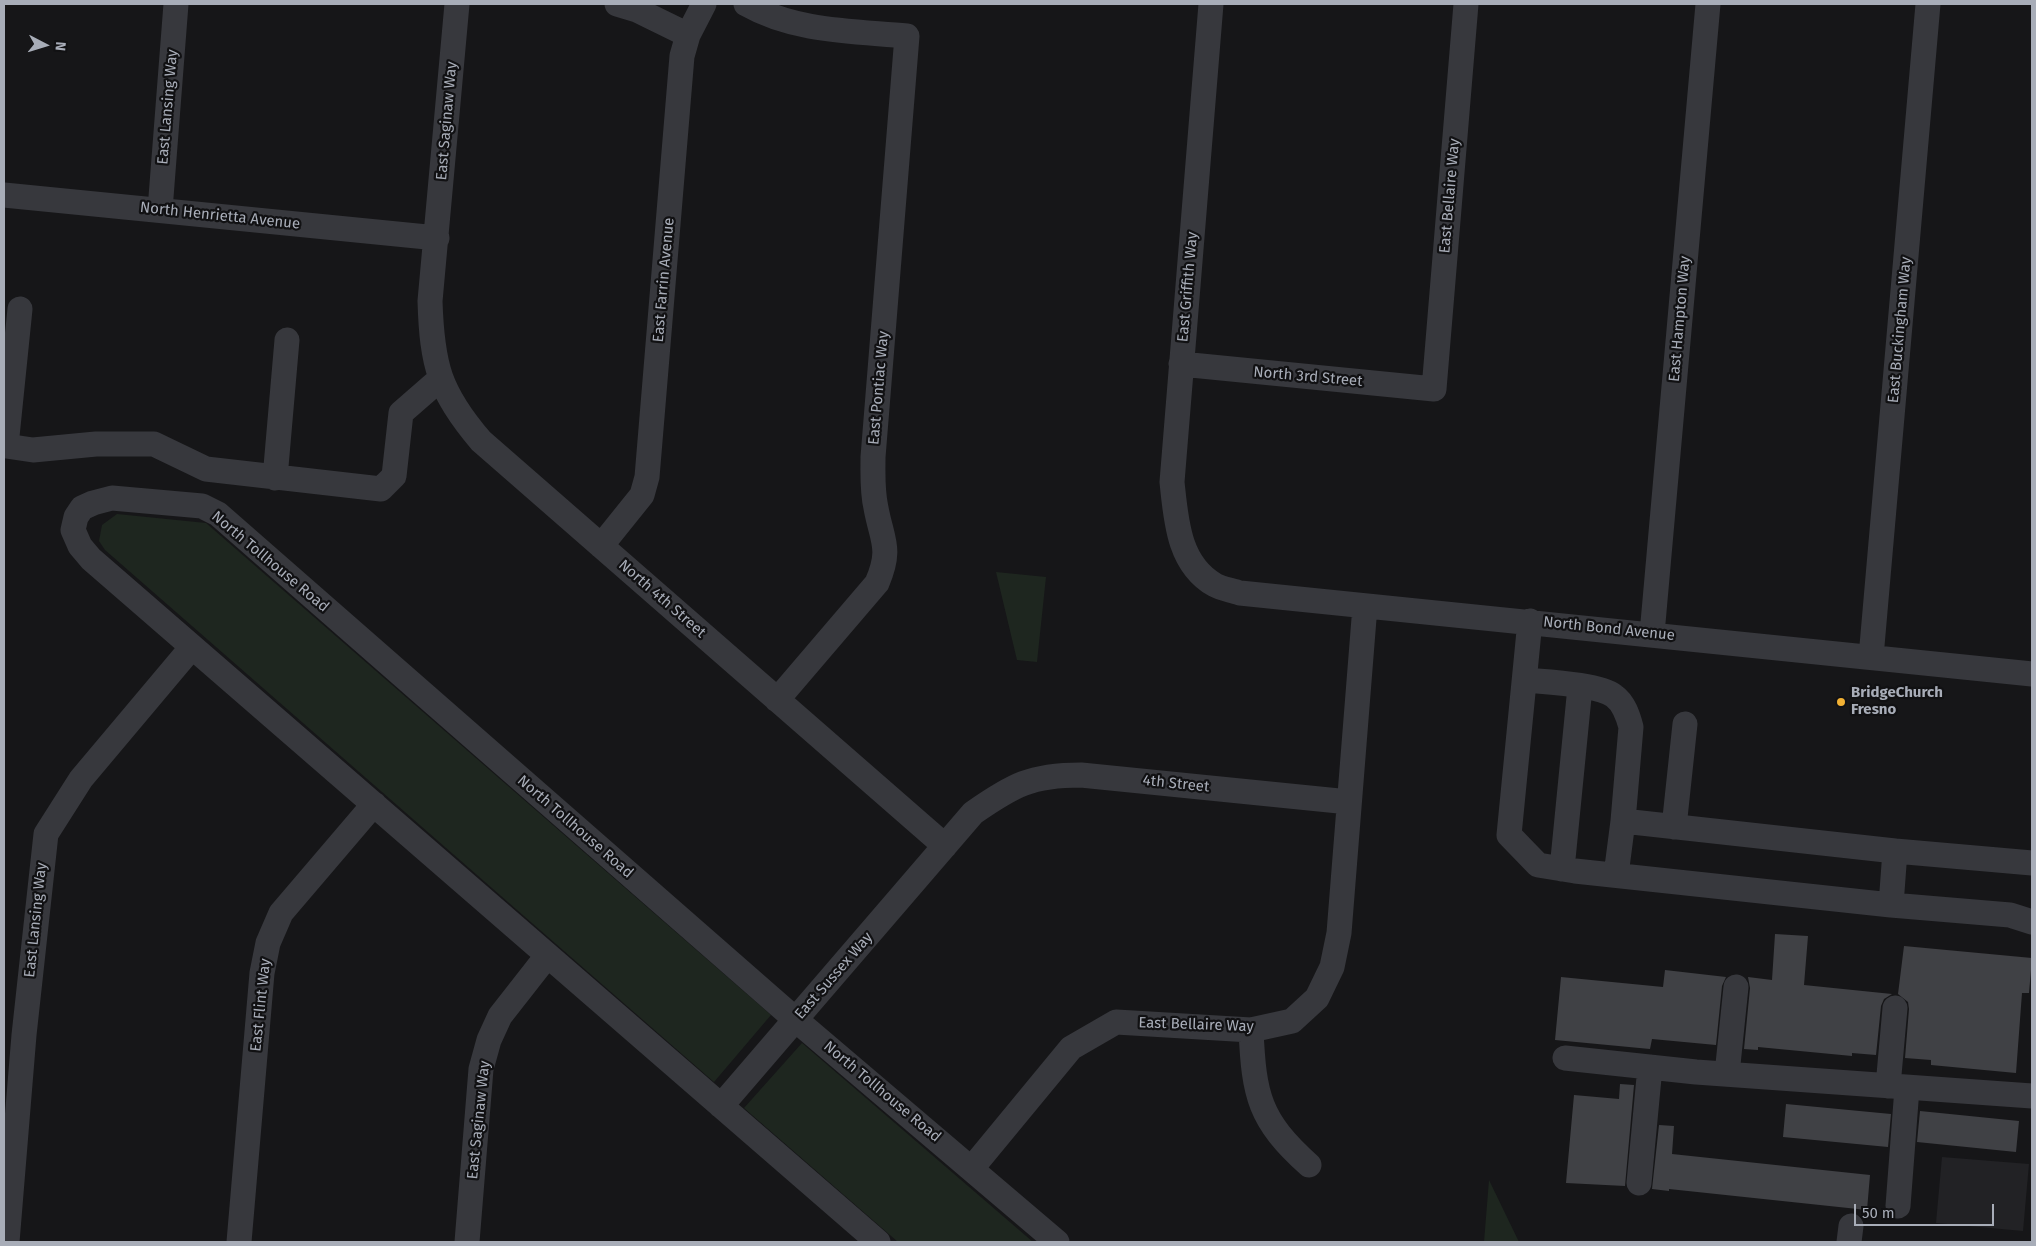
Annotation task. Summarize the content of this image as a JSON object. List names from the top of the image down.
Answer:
{
  "streets": {
    "street": [
      "East Lansing Way",
      "East Saginaw Way",
      "East Bellaire Way",
      "North Henrietta Avenue",
      "East Farrin Avenue",
      "East Griffith Way",
      "East Hampton Way",
      "East Buckingham Way",
      "North 3rd Street",
      "East Pontiac Way",
      "North Tollhouse Road",
      "North 4th Street",
      "North Bond Avenue",
      "4th Street",
      "East Sussex Way",
      "East Flint Way"
    ]
  },
  "crossings": [
    ["East Lansing Way", "North Henrietta Avenue"],
    ["East Lansing Way", "North Tollhouse Road"],
    ["East Saginaw Way", "North Henrietta Avenue"],
    ["East Saginaw Way", "North Tollhouse Road"],
    ["East Saginaw Way", "North 4th Street"],
    ["East Bellaire Way", "North 3rd Street"],
    ["East Bellaire Way", "North Tollhouse Road"],
    ["East Bellaire Way", "North Bond Avenue"],
    ["East Bellaire Way", "4th Street"],
    ["North Henrietta Avenue", "North 4th Street"],
    ["East Farrin Avenue", "North 4th Street"],
    ["East Griffith Way", "North 3rd Street"],
    ["East Griffith Way", "North Bond Avenue"],
    ["East Hampton Way", "North Bond Avenue"],
    ["East Buckingham Way", "North Bond Avenue"],
    ["East Pontiac Way", "North 4th Street"],
    ["North Tollhouse Road", "East Sussex Way"],
    ["North Tollhouse Road", "East Flint Way"],
    ["North 4th Street", "4th Street"],
    ["North 4th Street", "East Sussex Way"],
    ["4th Street", "East Sussex Way"]
  ],
  "places": ["BridgeChurch Fresno"],
  "scale_bar": "50 m",
  "north": "right"
}
